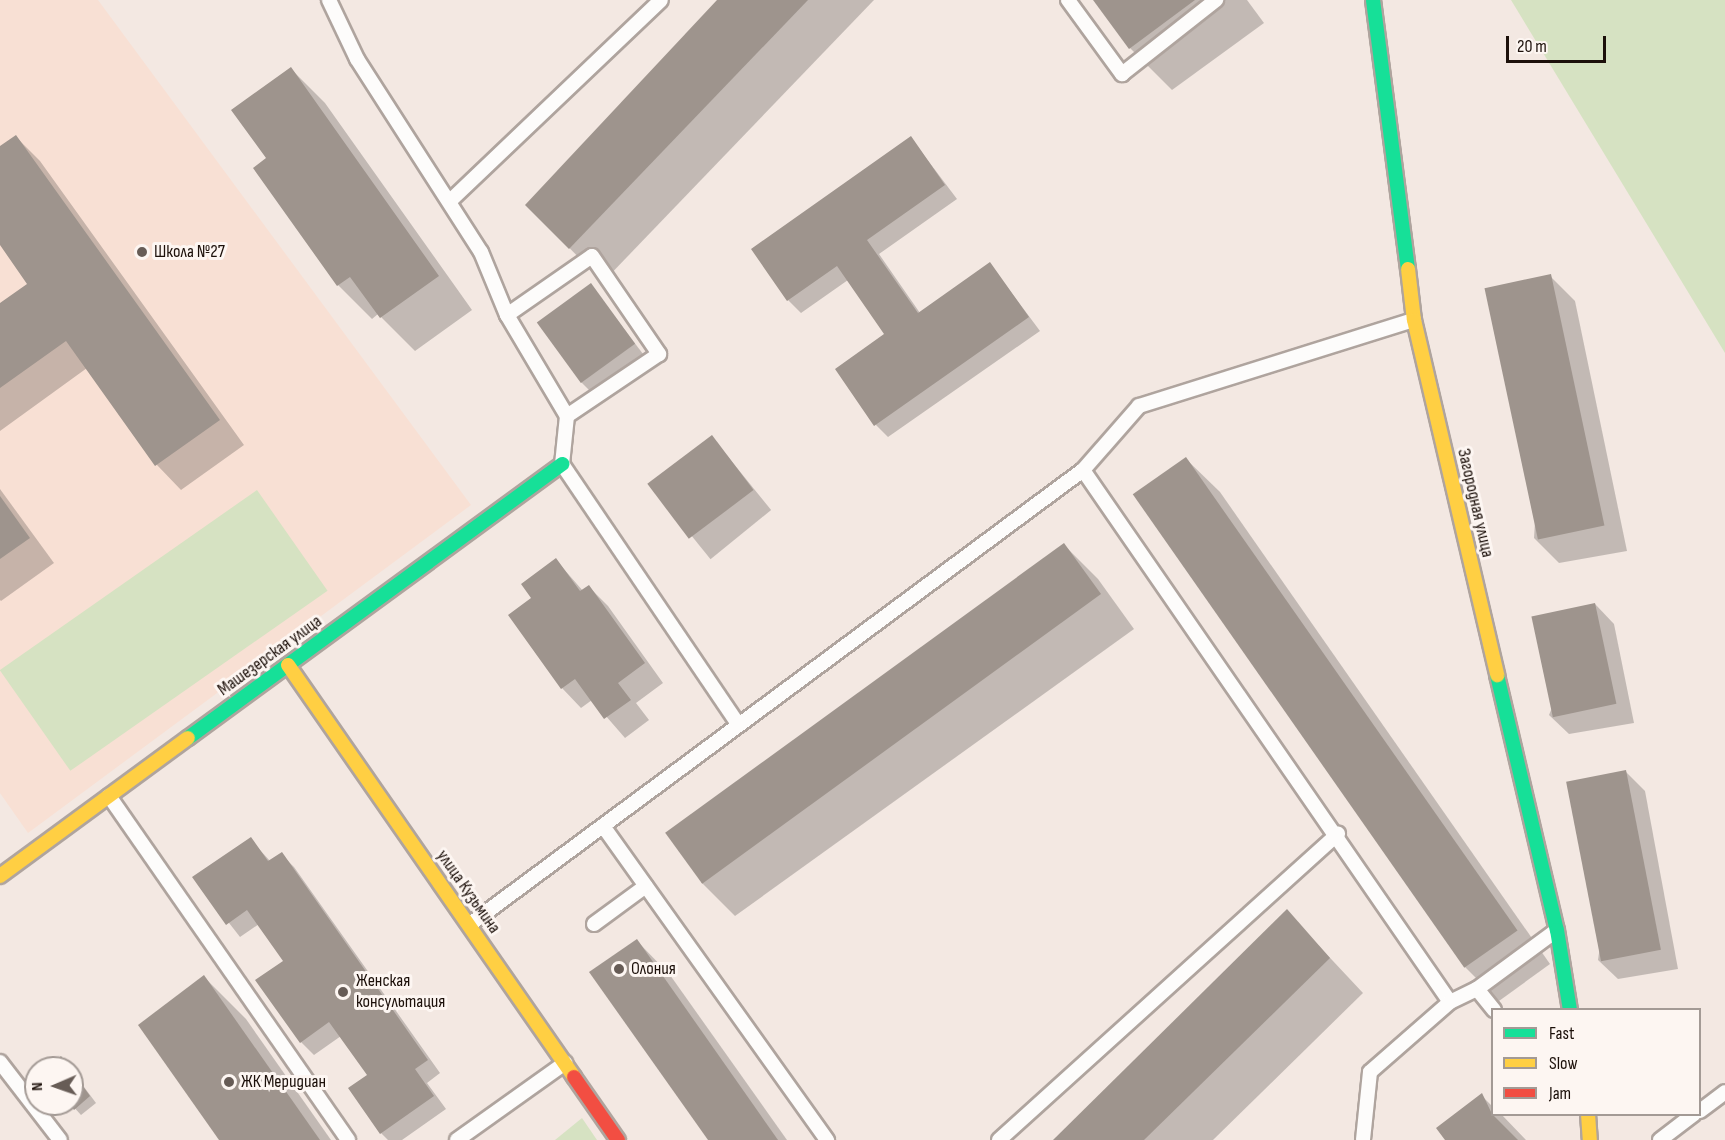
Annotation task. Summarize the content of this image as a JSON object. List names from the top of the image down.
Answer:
{
  "streets": {
    "street": ["Загородная улица", "Машезерская улица", "улица Кузьмина"]
  },
  "crossings": [
    ["Машезерская улица", "улица Кузьмина"]
  ],
  "places": [
    "Школа №27",
    "Олония",
    "Женская консультация",
    "ЖК Меридиан"
  ],
  "legend": ["Fast", "Slow", "Jam"],
  "scale_bar": "20 m",
  "north": "left"
}
